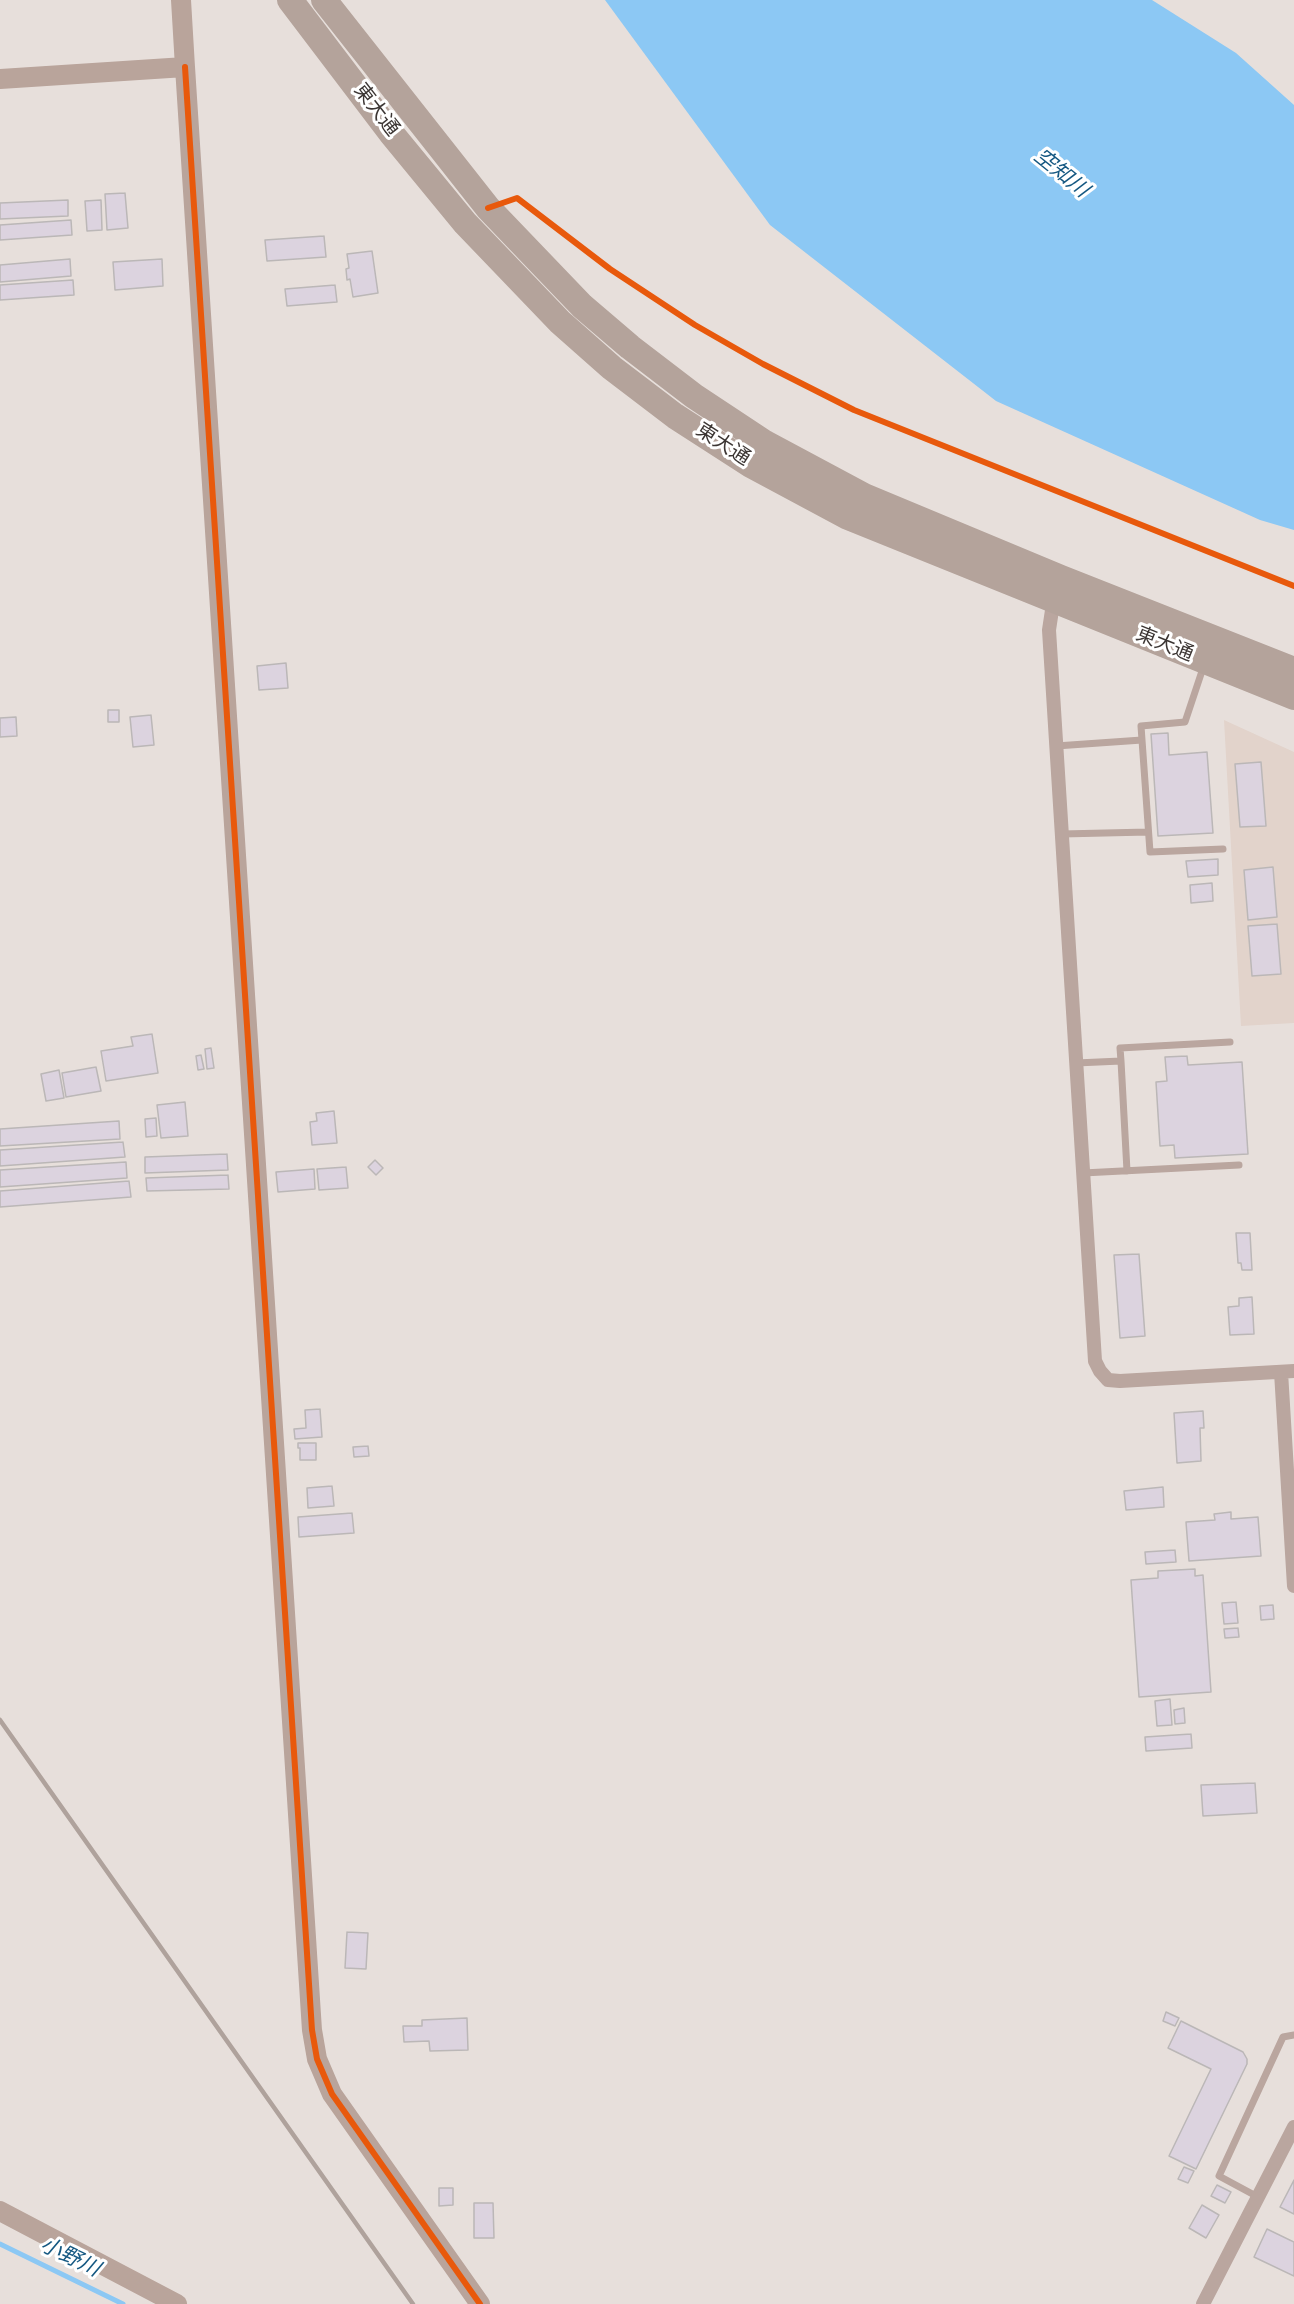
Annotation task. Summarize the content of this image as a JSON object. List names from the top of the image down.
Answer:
{
  "streets": {
    "highway": ["東大通"]
  },
  "water": ["空知川", "小野川"]
}
